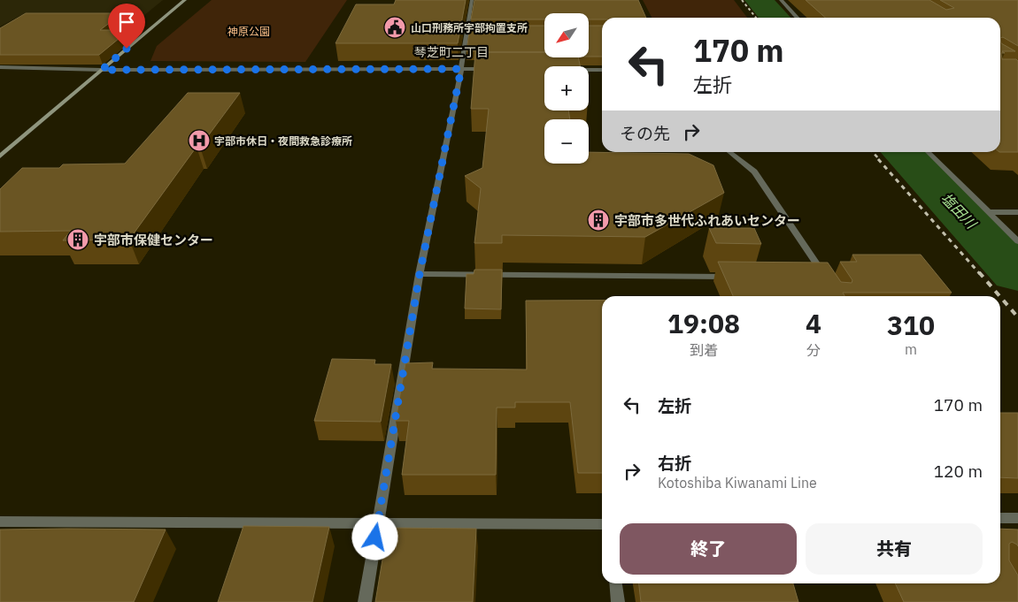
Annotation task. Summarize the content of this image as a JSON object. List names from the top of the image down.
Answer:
{
  "districts": ["琴芝町二丁目"],
  "water": ["塩田川"],
  "parks": ["神原公園"],
  "places": {
    "public building": ["山口刑務所宇部拘置支所"],
    "hospital": ["宇部市休日・夜間救急診療所"],
    "building": ["宇部市多世代ふれあいセンター", "宇部市保健センター"]
  },
  "north": "bottom left",
  "page": {
    "map_buttons": ["+", "−"],
    "turn": ["170 m", "左折"],
    "then": "その先",
    "eta": [
      "19:08",
      "到着",
      "4",
      "分",
      "310",
      "m"
    ],
    "list": [
      {
        "name": "左折",
        "value": "170 m"
      },
      {
        "name": "右折",
        "note": "Kotoshiba Kiwanami Line",
        "value": "120 m"
      }
    ],
    "buttons": ["終了", "共有"]
  }
}
